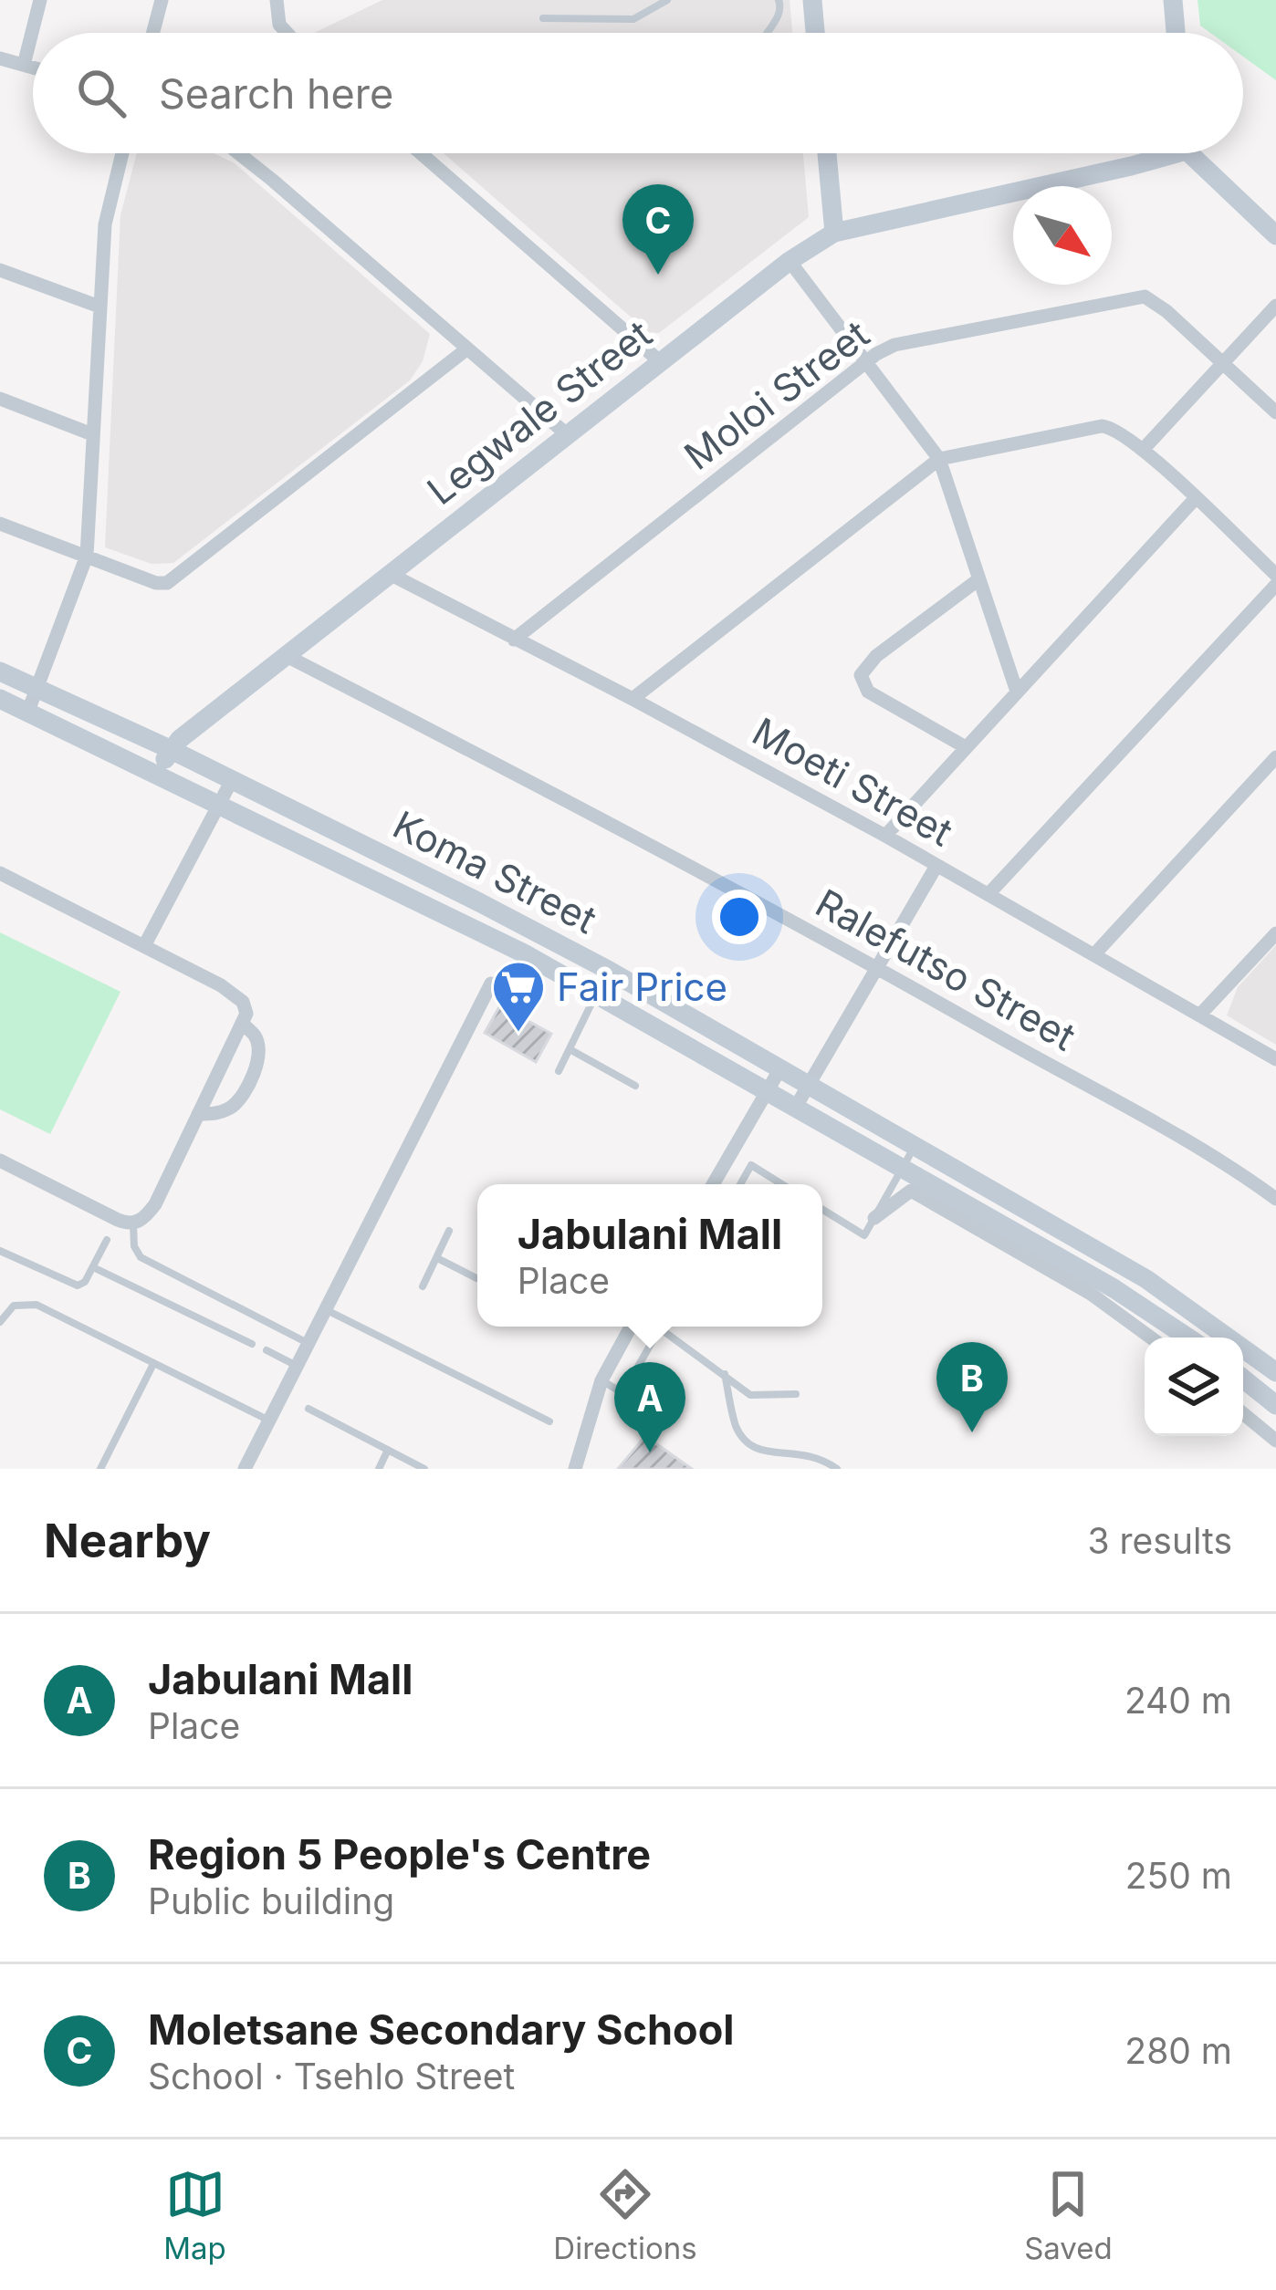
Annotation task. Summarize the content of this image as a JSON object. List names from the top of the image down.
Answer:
{
  "streets": {
    "main road": ["Legwale Street", "Koma Street"],
    "street": ["Moloi Street", "Moeti Street", "Ralefutso Street"]
  },
  "crossings": [
    ["Moloi Street", "Moeti Street"],
    ["Legwale Street", "Moeti Street"],
    ["Legwale Street", "Koma Street"],
    ["Legwale Street", "Ralefutso Street"]
  ],
  "places": {
    "supermarket": ["Fair Price"]
  },
  "north": "bottom right",
  "page": {
    "search": "Search here",
    "pins": ["C", "B", "A"],
    "popup": ["Jabulani Mall", "Place"],
    "heading": ["Nearby", "3 results"],
    "list": [
      {
        "mark": "A",
        "name": "Jabulani Mall",
        "note": "Place",
        "value": "240 m"
      },
      {
        "mark": "B",
        "name": "Region 5 People's Centre",
        "note": "Public building",
        "value": "250 m"
      },
      {
        "mark": "C",
        "name": "Moletsane Secondary School",
        "note": "School · Tsehlo Street",
        "value": "280 m"
      }
    ],
    "nav": ["Map", "Directions", "Saved"]
  }
}
